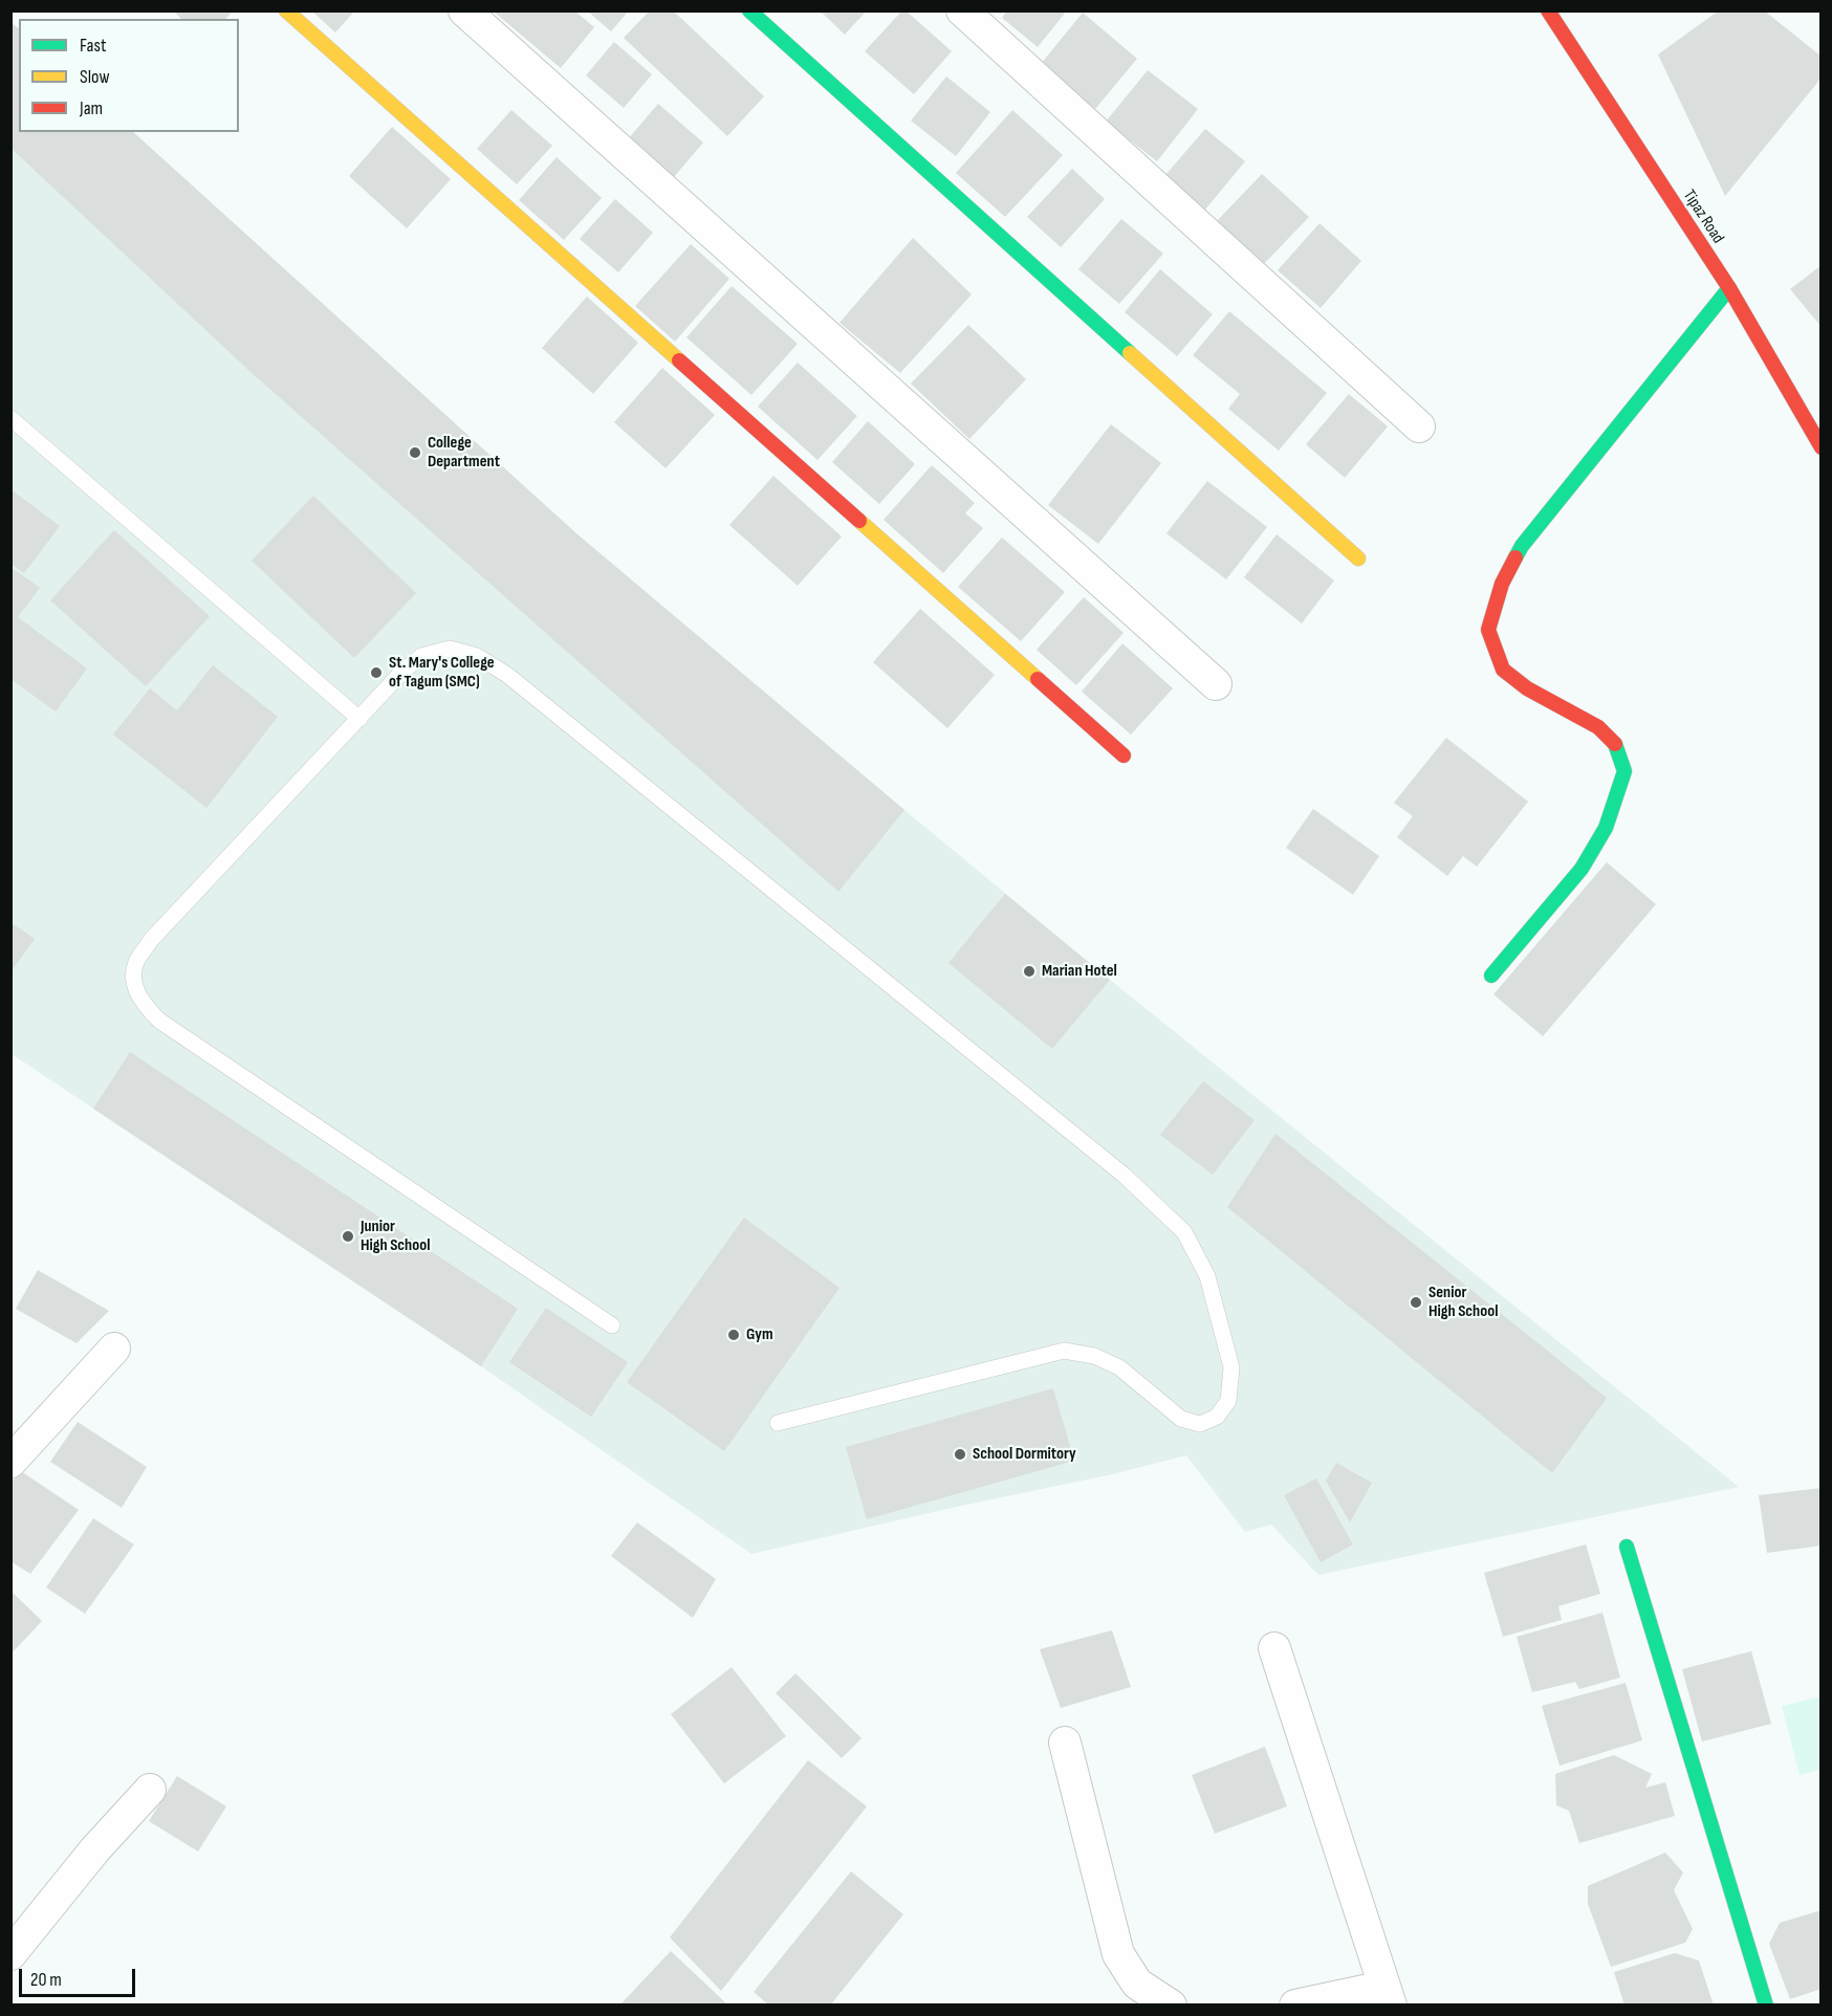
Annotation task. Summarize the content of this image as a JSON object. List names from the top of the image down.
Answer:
{
  "streets": {
    "street": ["Tipaz Road"]
  },
  "places": [
    "College Department",
    "St. Mary's College of Tagum (SMC)",
    "Marian Hotel",
    "Junior High School",
    "Senior High School",
    "Gym",
    "School Dormitory"
  ],
  "legend": ["Fast", "Slow", "Jam"],
  "scale_bar": "20 m"
}
